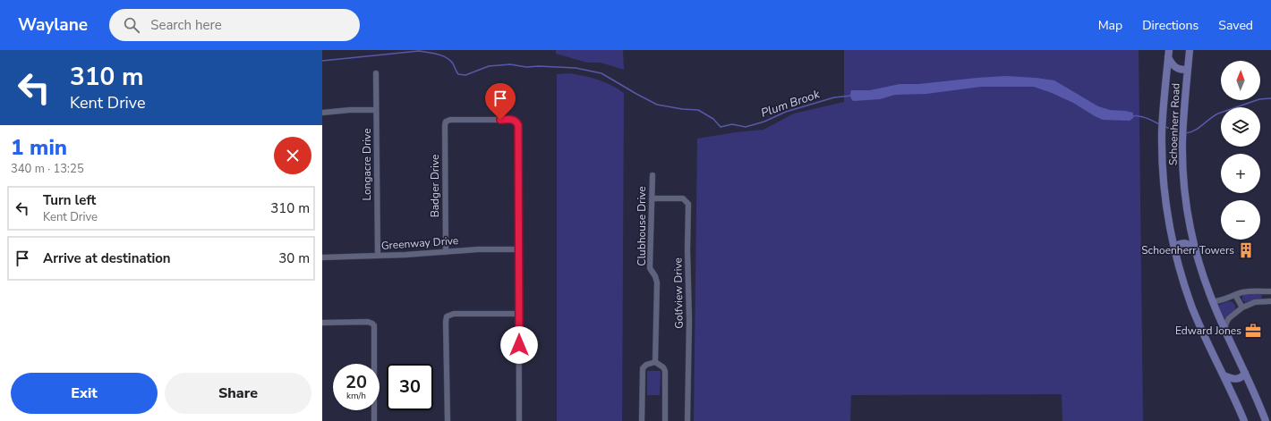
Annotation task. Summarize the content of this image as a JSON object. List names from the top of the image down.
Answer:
{
  "streets": {
    "main road": ["Schoenherr Road"],
    "street": [
      "Longacre Drive",
      "Badger Drive",
      "Clubhouse Drive",
      "Greenway Drive",
      "Golfview Drive"
    ]
  },
  "crossings": [
    ["Longacre Drive", "Greenway Drive"],
    ["Badger Drive", "Greenway Drive"],
    ["Clubhouse Drive", "Golfview Drive"]
  ],
  "water": ["Plum Brook"],
  "places": {
    "building": ["Schoenherr Towers"],
    "office": ["Edward Jones"]
  },
  "north": "top",
  "page": {
    "header": "Waylane",
    "search": "Search here",
    "nav": ["Map", "Directions", "Saved"],
    "turn": ["310 m", "Kent Drive"],
    "map_buttons": ["+", "−"],
    "heading": ["1 min", "340 m · 13:25"],
    "list": [
      {
        "name": "Turn left",
        "note": "Kent Drive",
        "value": "310 m"
      },
      {
        "name": "Arrive at destination",
        "value": "30 m"
      }
    ],
    "speed": "20 km/h",
    "limit": "30",
    "buttons": ["Exit", "Share"]
  }
}
